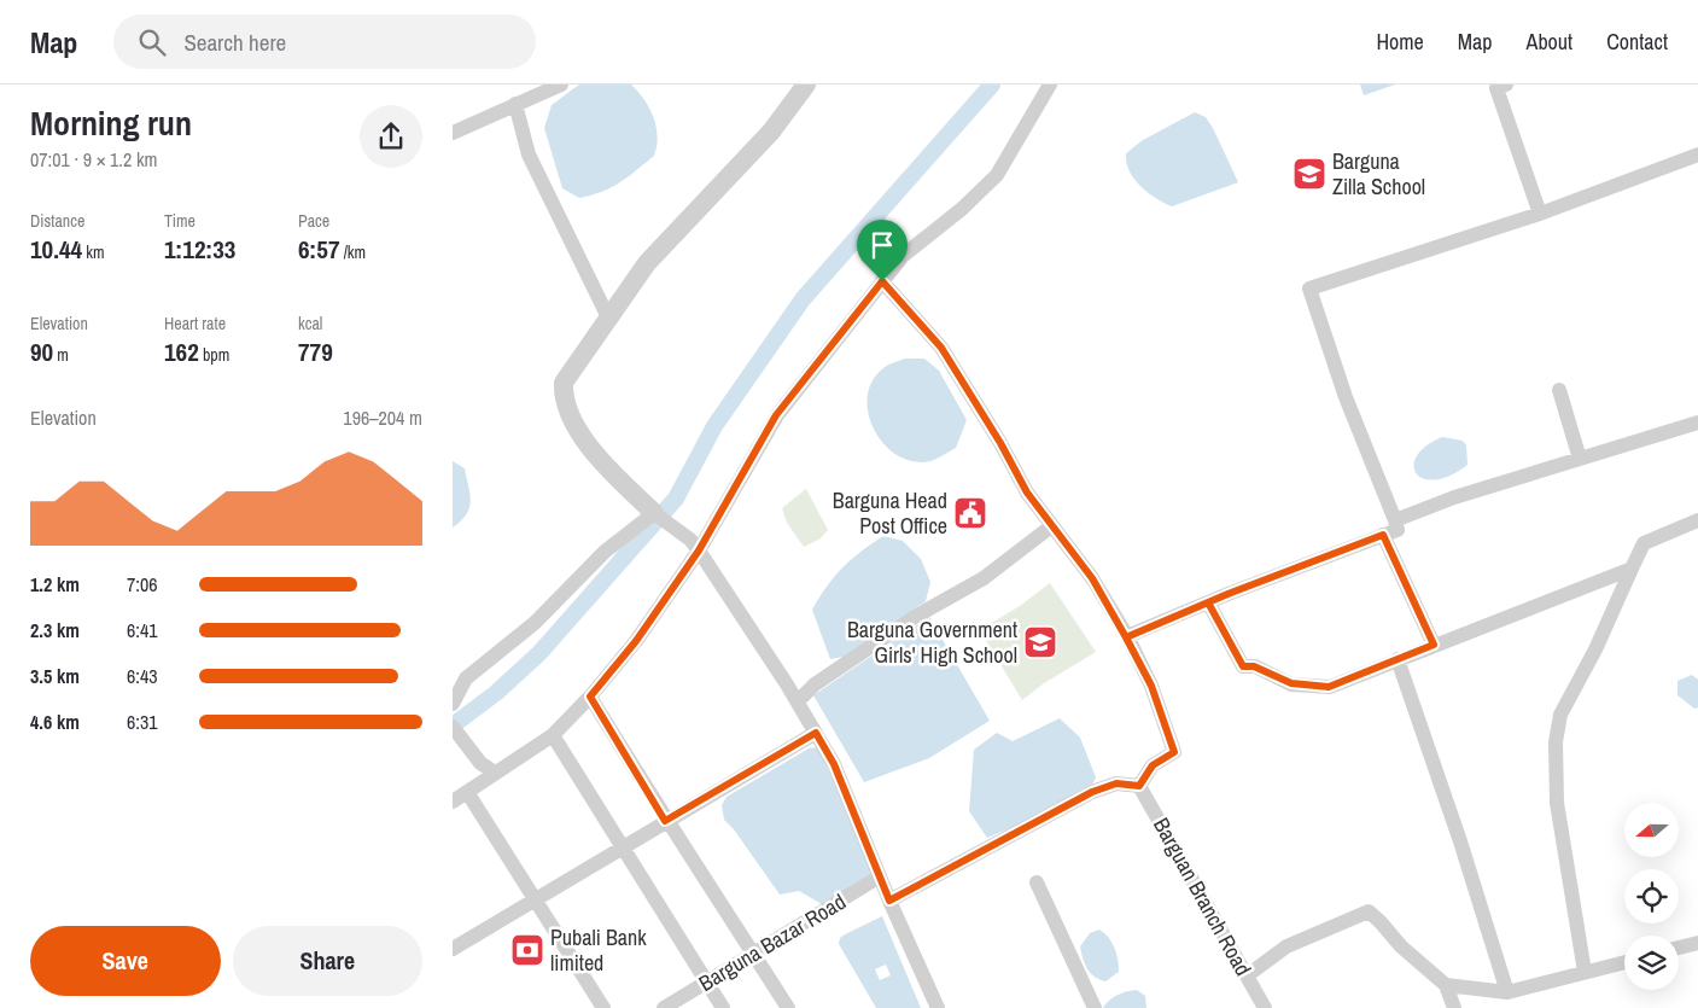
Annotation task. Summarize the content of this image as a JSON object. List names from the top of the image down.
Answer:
{
  "streets": {
    "street": ["Barguan Branch Road", "Barguna Bazar Road"]
  },
  "places": {
    "school or university": ["Barguna Zilla School", "Barguna Government Girls' High School"],
    "public building": ["Barguna Head Post Office"],
    "bank": ["Pubali Bank limited"]
  },
  "north": "left",
  "page": {
    "header": "Map",
    "search": "Search here",
    "nav": [
      "Home",
      "Map",
      "About",
      "Contact"
    ],
    "heading": ["Morning run", "07:01 · 9 × 1.2 km"],
    "stats": [
      ["Distance", "10.44 km"],
      ["Time", "1:12:33"],
      ["Pace", "6:57 /km"],
      ["Elevation", "90 m"],
      ["Heart rate", "162 bpm"],
      ["kcal", "779"]
    ],
    "chart": ["Elevation", "196–204 m"],
    "list": [
      {
        "name": "1.2 km",
        "note": "7:06"
      },
      {
        "name": "2.3 km",
        "note": "6:41"
      },
      {
        "name": "3.5 km",
        "note": "6:43"
      },
      {
        "name": "4.6 km",
        "note": "6:31"
      }
    ],
    "buttons": ["Save", "Share"]
  }
}
